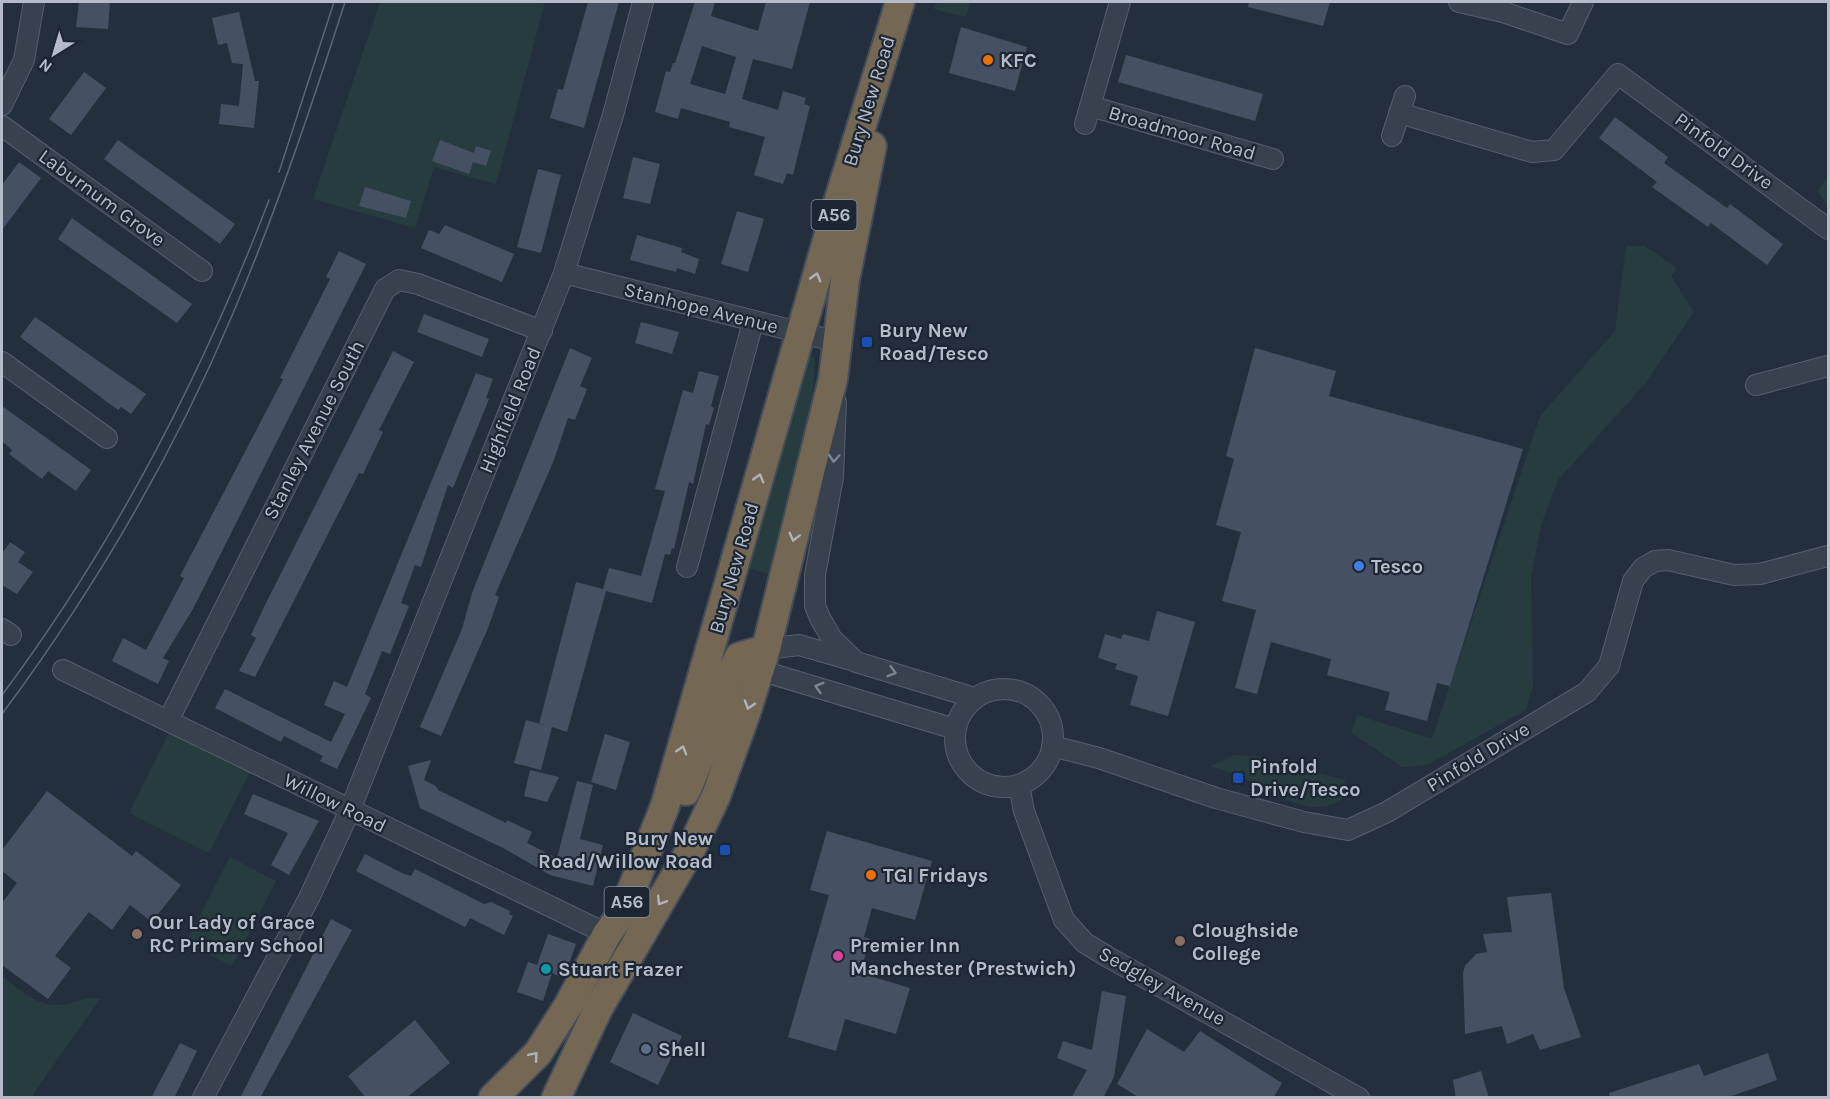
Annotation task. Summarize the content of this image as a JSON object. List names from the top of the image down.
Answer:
{
  "streets": {
    "highway": ["Bury New Road", "A56"],
    "street": [
      "Broadmoor Road",
      "Pinfold Drive",
      "Laburnum Grove",
      "Stanhope Avenue",
      "Highfield Road",
      "Stanley Avenue South",
      "Willow Road",
      "Sedgley Avenue"
    ]
  },
  "crossings": [
    ["Bury New Road", "Stanhope Avenue"],
    ["Bury New Road", "Willow Road"],
    ["Pinfold Drive", "Sedgley Avenue"],
    ["Stanhope Avenue", "Highfield Road"],
    ["Highfield Road", "Stanley Avenue South"],
    ["Highfield Road", "Willow Road"],
    ["Stanley Avenue South", "Willow Road"]
  ],
  "places": {
    "other": [
      "KFC",
      "Tesco",
      "TGI Fridays",
      "Our Lady of Grace RC Primary School",
      "Cloughside College",
      "Premier Inn Manchester (Prestwich)",
      "Stuart Frazer",
      "Shell"
    ],
    "transit": ["Bury New Road/Tesco", "Pinfold Drive/Tesco", "Bury New Road/Willow Road"]
  },
  "north": "bottom left"
}
